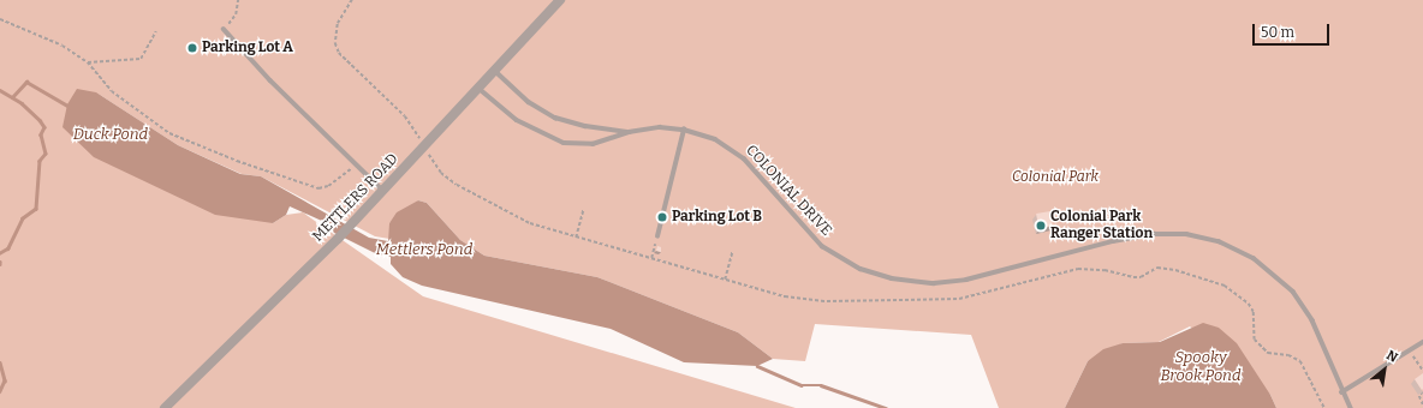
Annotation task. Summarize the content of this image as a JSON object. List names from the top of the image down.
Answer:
{
  "streets": {
    "street": ["METTLERS ROAD"],
    "lane": ["COLONIAL DRIVE"]
  },
  "crossings": [
    ["COLONIAL DRIVE", "METTLERS ROAD"]
  ],
  "water": ["Duck Pond", "Mettlers Pond", "Spooky Brook Pond"],
  "parks": ["Colonial Park"],
  "places": ["Parking Lot A", "Parking Lot B", "Colonial Park Ranger Station"],
  "scale_bar": "50 m",
  "north": "top right"
}
